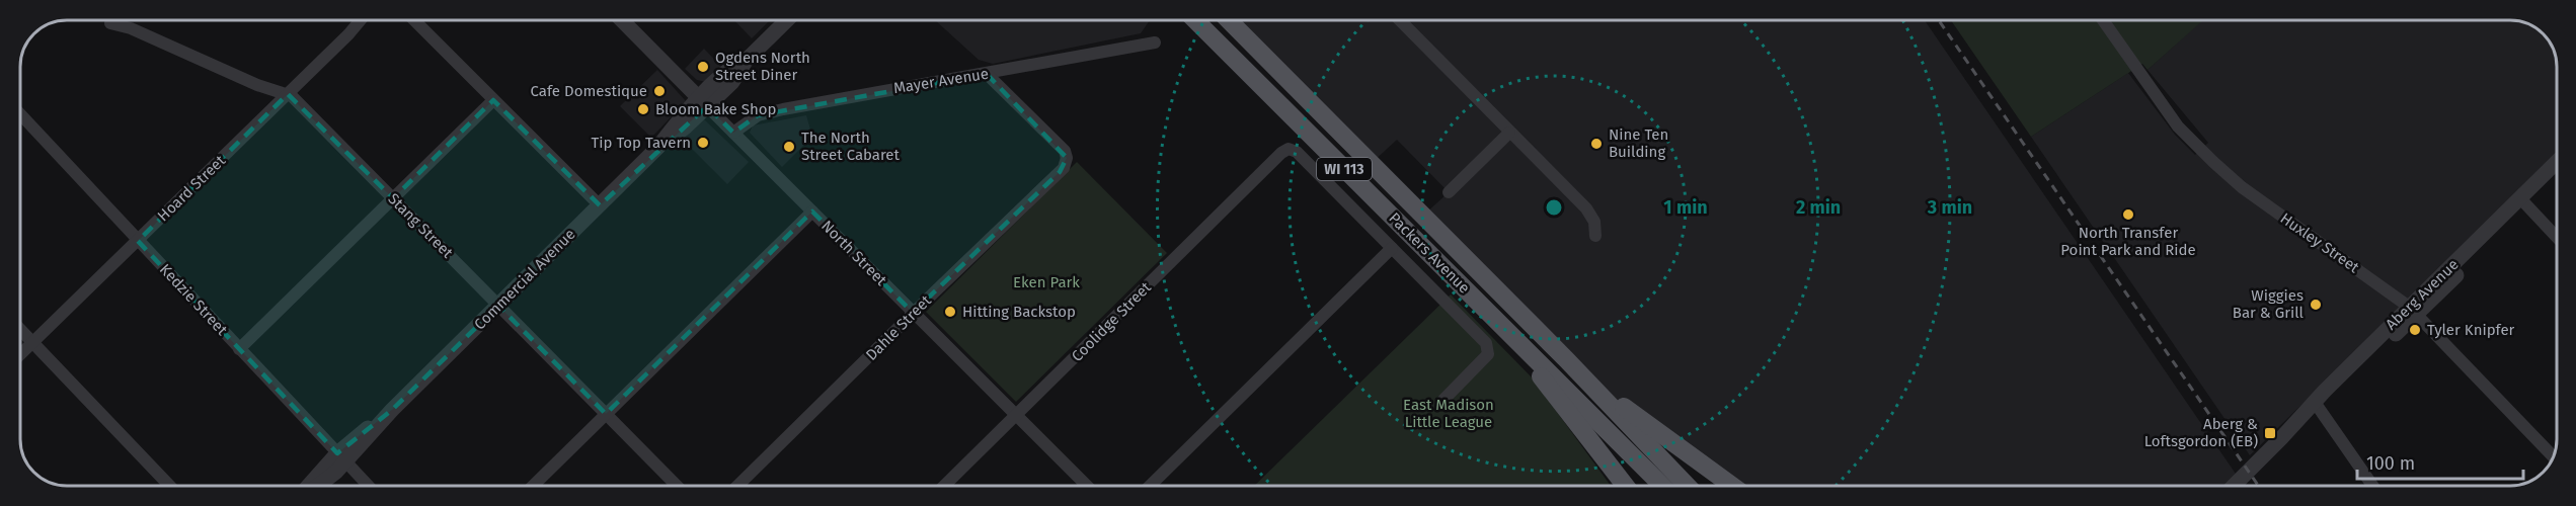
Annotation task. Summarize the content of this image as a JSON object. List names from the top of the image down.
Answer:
{
  "streets": {
    "main road": ["WI 113", "Packers Avenue"],
    "street": [
      "Mayer Avenue",
      "Hoard Street",
      "Stang Street",
      "Huxley Street",
      "North Street",
      "Commercial Avenue",
      "Aberg Avenue",
      "Kedzie Street",
      "Coolidge Street",
      "Dahle Street"
    ]
  },
  "crossings": [
    ["Mayer Avenue", "North Street"],
    ["Mayer Avenue", "Dahle Street"],
    ["Hoard Street", "Stang Street"],
    ["Hoard Street", "Kedzie Street"],
    ["Stang Street", "Commercial Avenue"],
    ["Huxley Street", "Aberg Avenue"],
    ["North Street", "Commercial Avenue"],
    ["North Street", "Coolidge Street"],
    ["North Street", "Dahle Street"],
    ["Commercial Avenue", "Kedzie Street"]
  ],
  "parks": ["Eken Park", "East Madison Little League"],
  "places": {
    "other": [
      "Ogdens North Street Diner",
      "Cafe Domestique",
      "Bloom Bake Shop",
      "Tip Top Tavern",
      "Nine Ten Building",
      "The North Street Cabaret",
      "North Transfer Point Park and Ride",
      "Wiggies Bar & Grill",
      "Hitting Backstop",
      "Tyler Knipfer"
    ],
    "transit": ["Aberg & Loftsgordon (EB)"]
  },
  "scale_bar": "100 m",
  "rings": ["1 min", "2 min", "3 min"]
}
